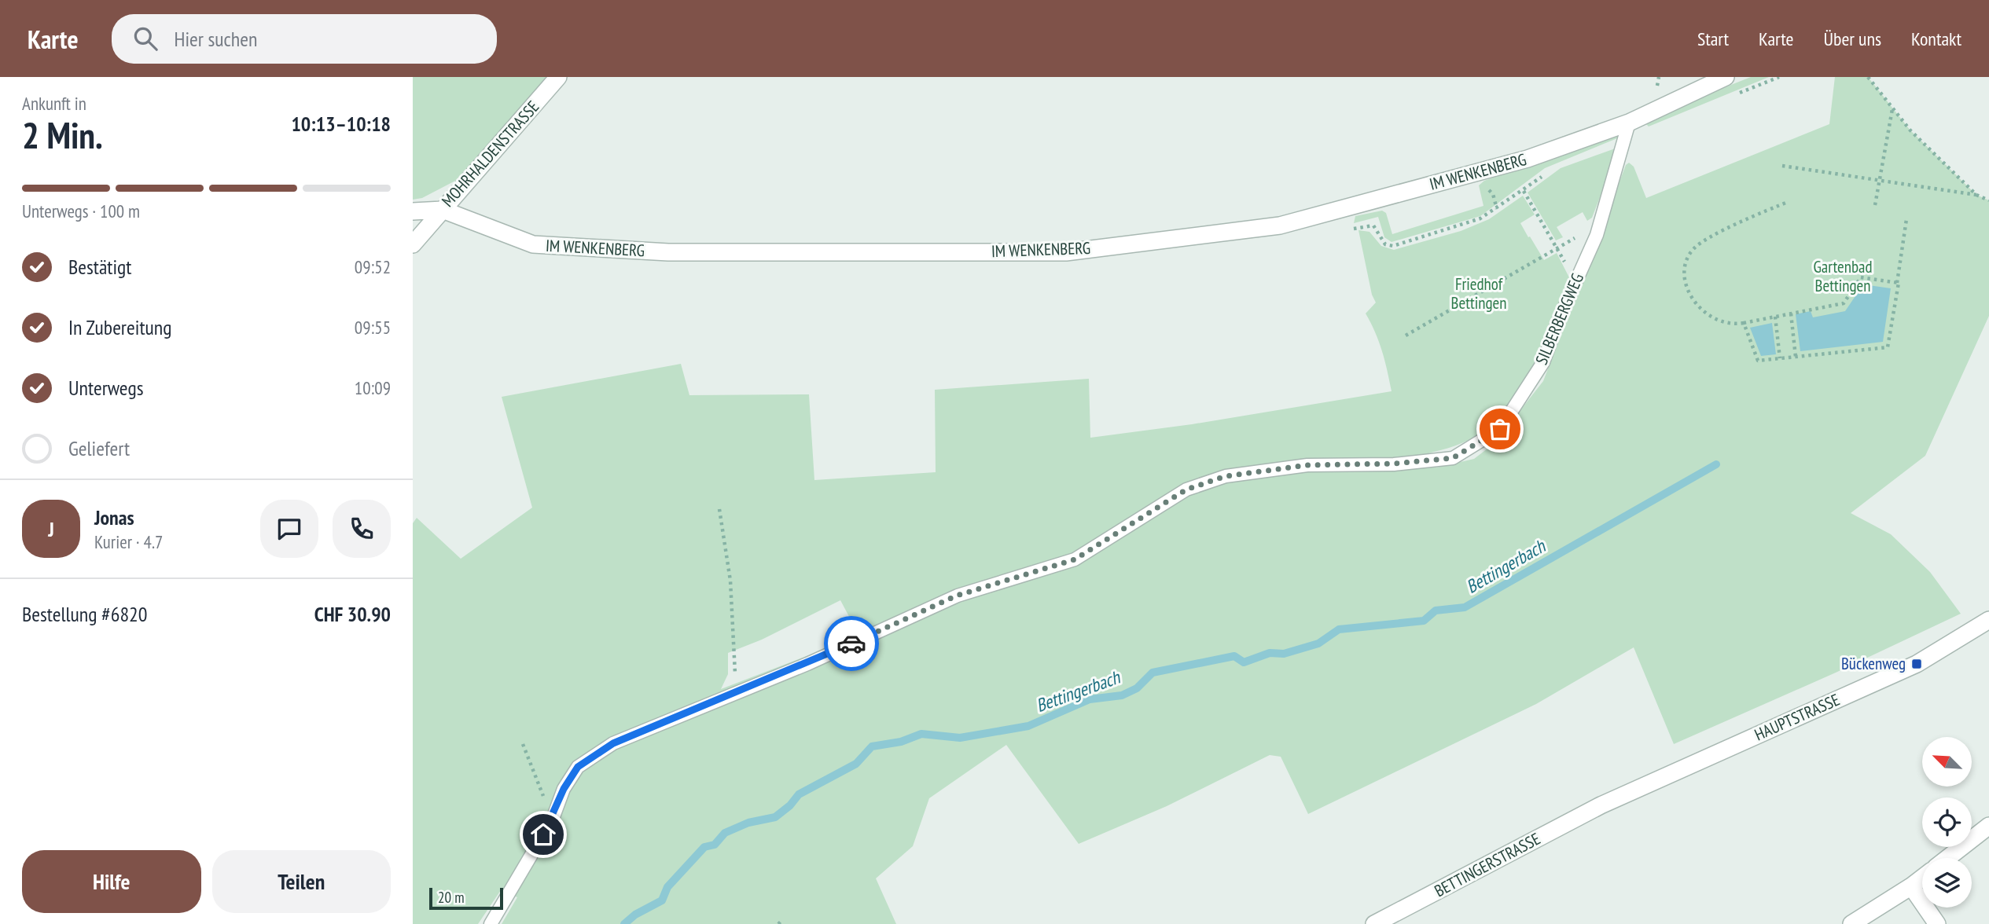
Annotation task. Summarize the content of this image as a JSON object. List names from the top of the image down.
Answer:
{
  "streets": {
    "street": [
      "MOHRHALDENSTRASSE",
      "IM WENKENBERG",
      "HAUPTSTRASSE",
      "BETTINGERSTRASSE"
    ],
    "lane": ["SILBERBERGWEG"]
  },
  "crossings": [
    ["MOHRHALDENSTRASSE", "IM WENKENBERG"],
    ["IM WENKENBERG", "SILBERBERGWEG"],
    ["HAUPTSTRASSE", "BETTINGERSTRASSE"]
  ],
  "water": ["Bettingerbach"],
  "parks": ["Gartenbad Bettingen", "Friedhof Bettingen"],
  "places": {
    "transit": ["Bückenweg"]
  },
  "scale_bar": "20 m",
  "north": "top left",
  "page": {
    "header": "Karte",
    "search": "Hier suchen",
    "nav": [
      "Start",
      "Karte",
      "Über uns",
      "Kontakt"
    ],
    "heading": ["2 Min.", "Ankunft in", "10:13–10:18"],
    "panel": [
      "Jonas",
      "Kurier · 4.7",
      "Bestellung #6820",
      "CHF 30.90"
    ],
    "bar": "Unterwegs · 100 m",
    "list": [
      ["Bestätigt", "09:52"],
      ["In Zubereitung", "09:55"],
      ["Unterwegs", "10:09"],
      "Geliefert"
    ],
    "round": "J",
    "buttons": ["Hilfe", "Teilen"],
    "scale": "20 m"
  }
}
